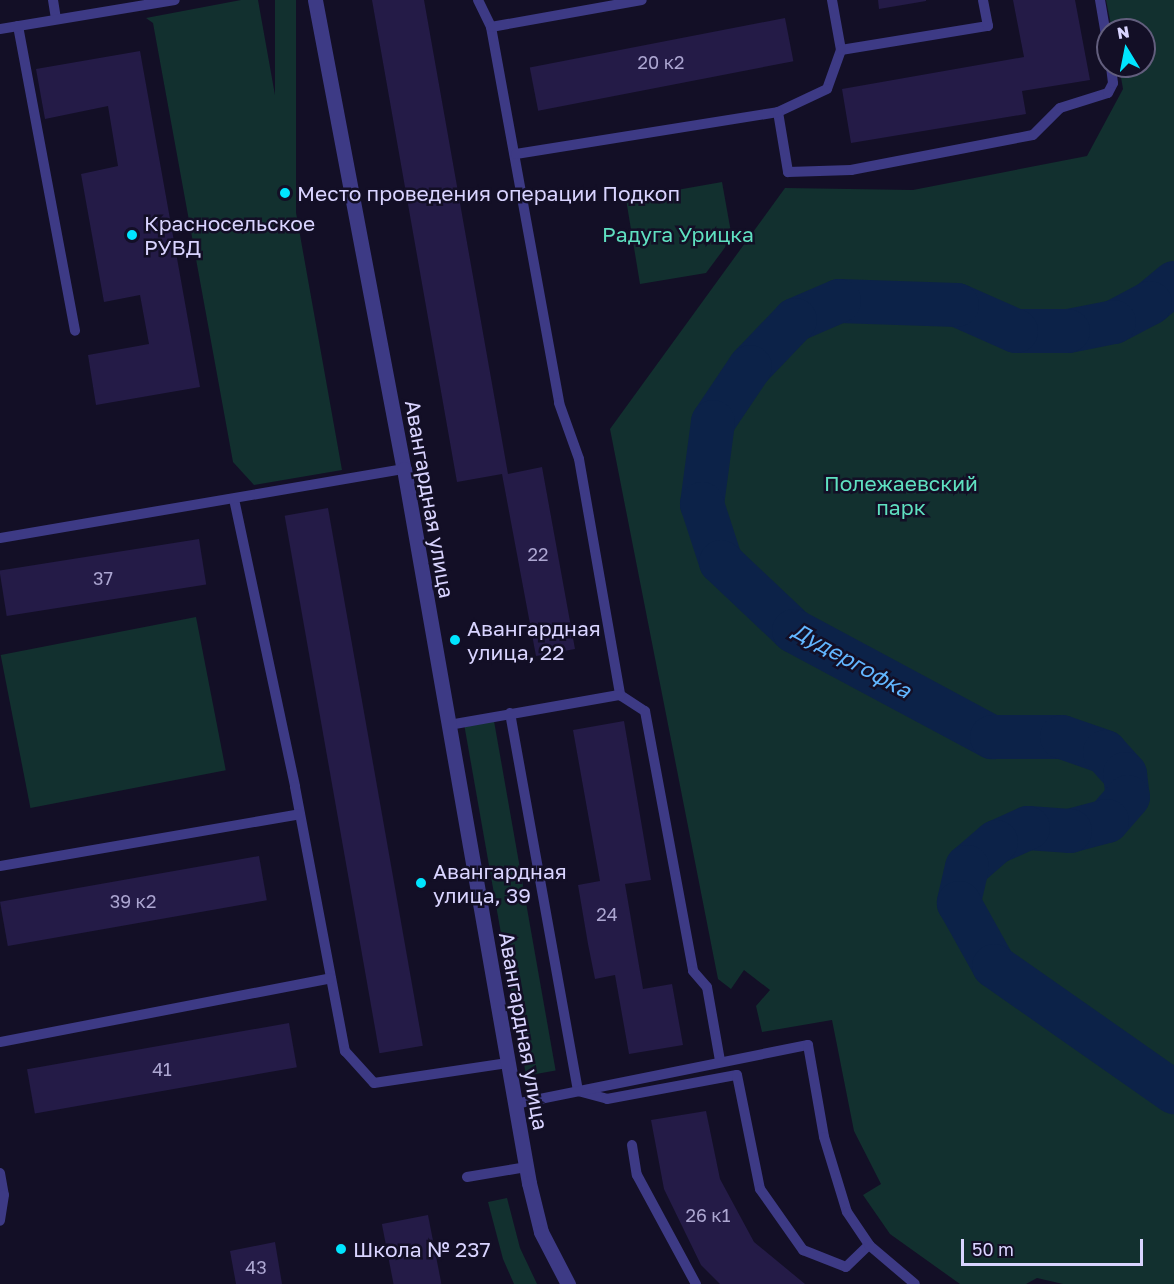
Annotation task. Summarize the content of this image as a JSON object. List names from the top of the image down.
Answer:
{
  "streets": {
    "street": ["Авангардная улица"]
  },
  "water": ["Дудергофка"],
  "parks": ["Радуга Урицка", "Полежаевский парк"],
  "places": [
    "Место проведения операции Подкоп",
    "Красносельское РУВД",
    "Авангардная улица, 22",
    "Авангардная улица, 39",
    "Школа № 237"
  ],
  "house_numbers": [
    "20 к2",
    "22",
    "37",
    "39 к2",
    "24",
    "41",
    "26 к1",
    "43"
  ],
  "scale_bar": "50 m",
  "north": "top"
}
